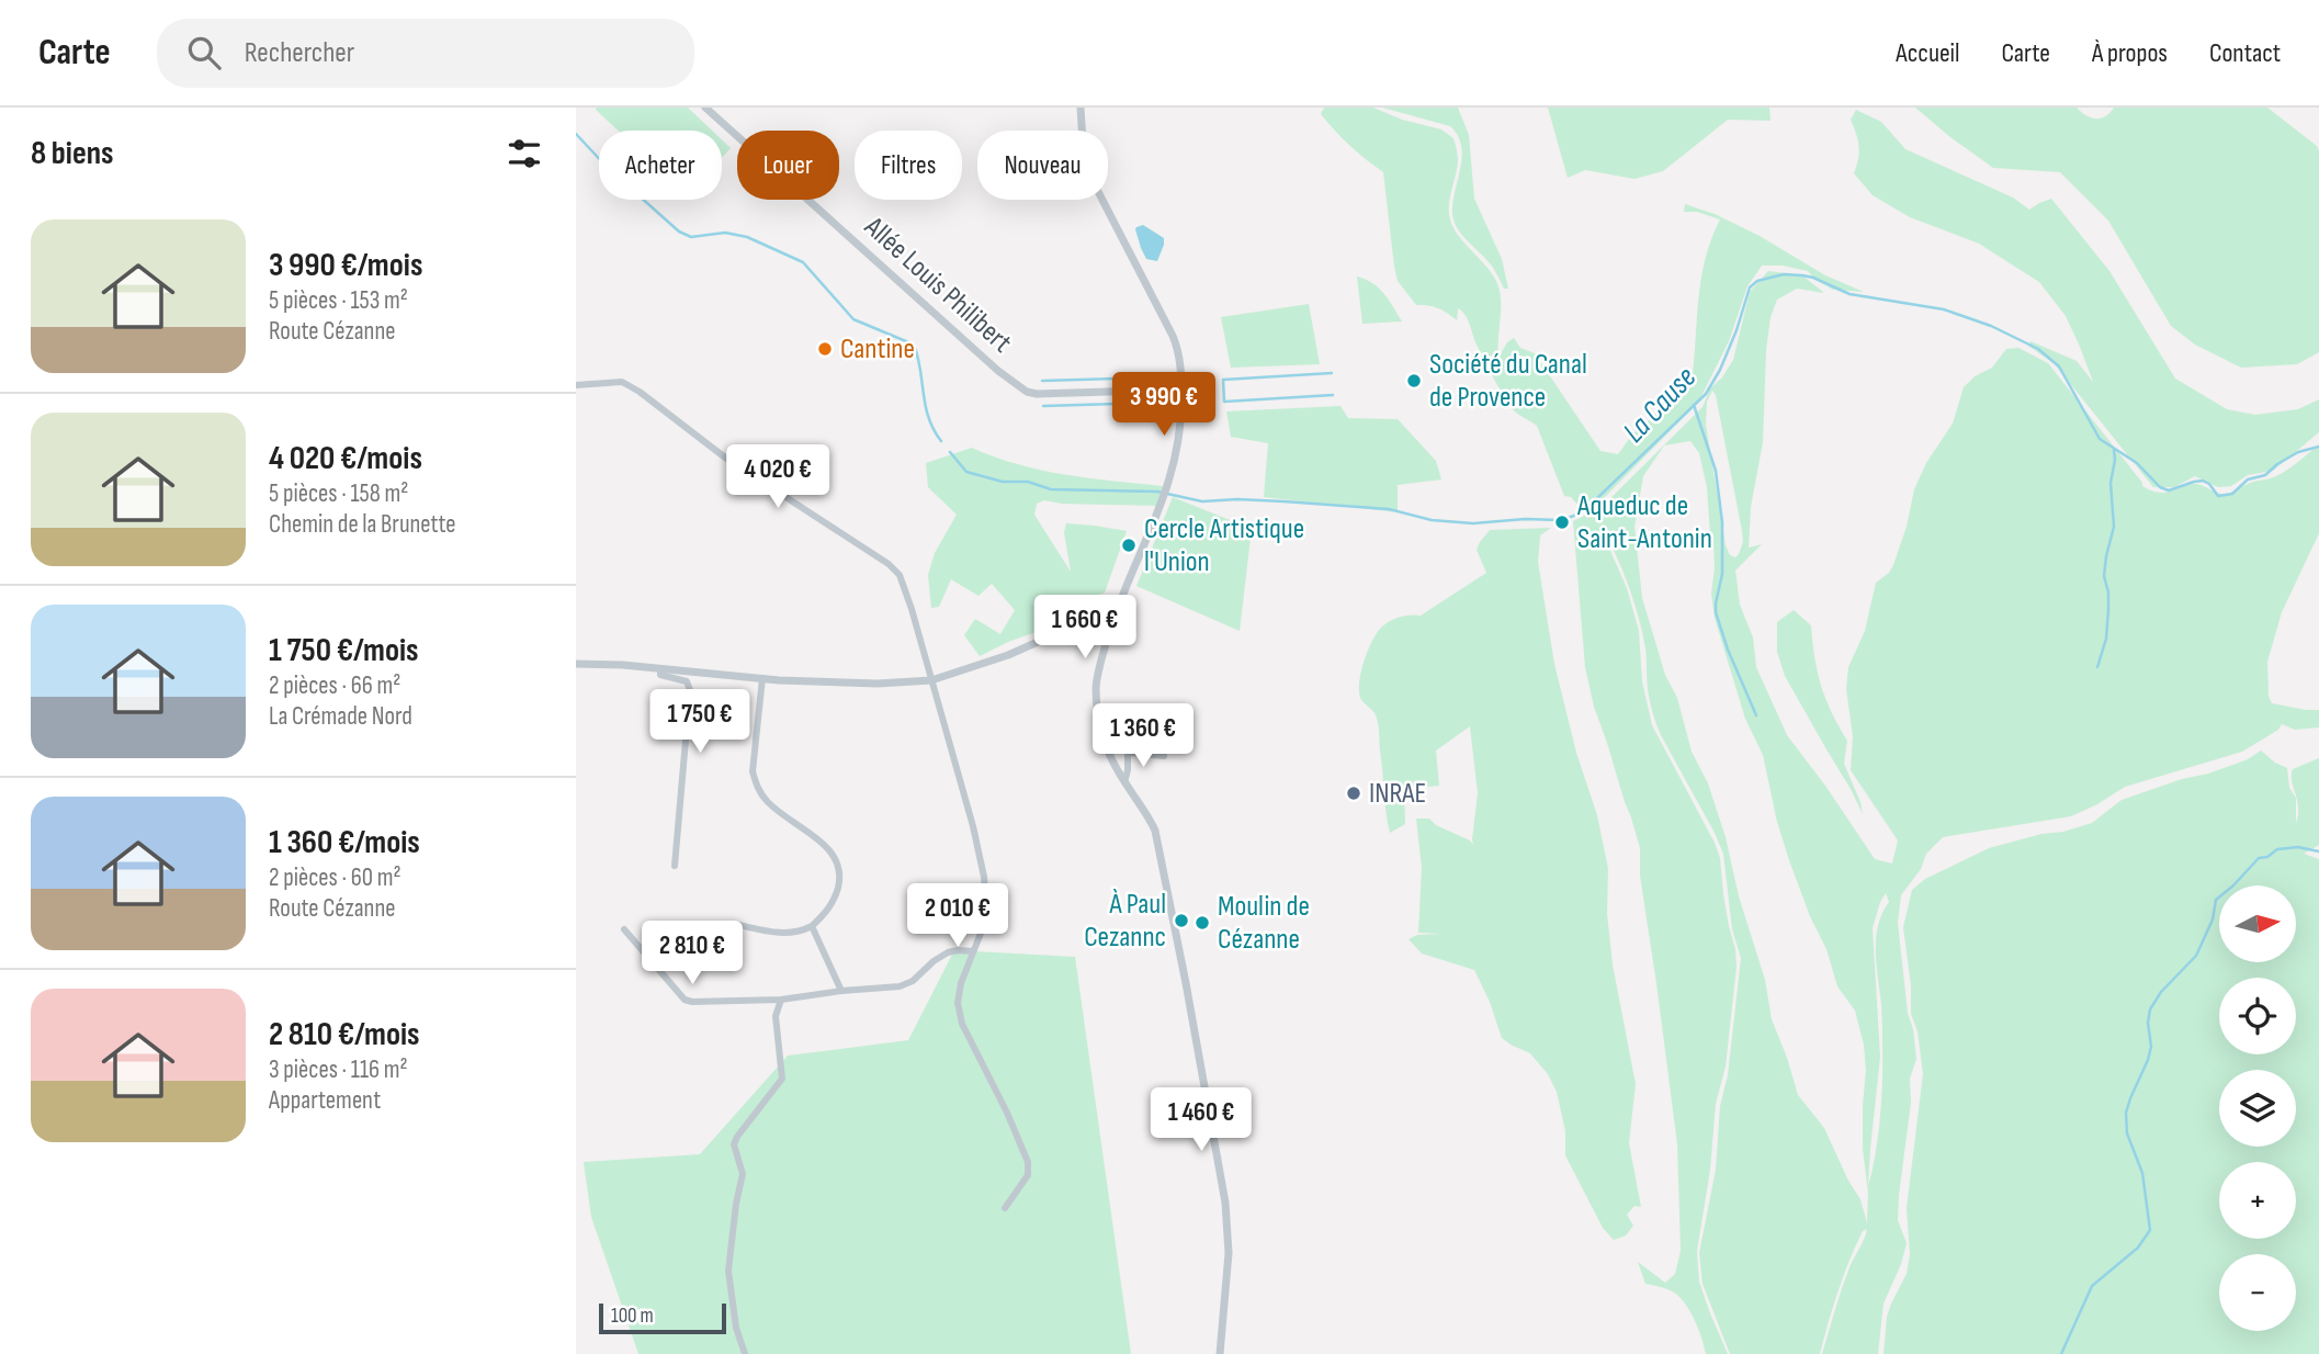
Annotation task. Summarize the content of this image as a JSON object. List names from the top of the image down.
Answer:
{
  "streets": {
    "street": ["Allée Louis Philibert"]
  },
  "water": ["La Cause"],
  "places": [
    "Cantine",
    "Société du Canal de Provence",
    "Aqueduc de Saint-Antonin",
    "Cercle Artistique l'Union",
    "INRAE",
    "À Paul Cezannc",
    "Moulin de Cézanne"
  ],
  "scale_bar": "100 m",
  "north": "right",
  "page": {
    "header": "Carte",
    "search": "Rechercher",
    "nav": [
      "Accueil",
      "Carte",
      "À propos",
      "Contact"
    ],
    "heading": "8 biens",
    "chip": [
      "Acheter",
      "Louer",
      "Filtres",
      "Nouveau"
    ],
    "list": [
      {
        "name": "3 990 €/mois",
        "note": "5 pièces · 153 m² · Route Cézanne"
      },
      {
        "name": "4 020 €/mois",
        "note": "5 pièces · 158 m² · Chemin de la Brunette"
      },
      {
        "name": "1 750 €/mois",
        "note": "2 pièces · 66 m² · La Crémade Nord"
      },
      {
        "name": "1 360 €/mois",
        "note": "2 pièces · 60 m² · Route Cézanne"
      },
      {
        "name": "2 810 €/mois",
        "note": "3 pièces · 116 m² · Appartement"
      }
    ],
    "price": [
      "3 990 €",
      "4 020 €",
      "1 660 €",
      "1 750 €",
      "1 360 €",
      "2 010 €",
      "2 810 €",
      "1 460 €"
    ],
    "map_buttons": ["+", "−"],
    "scale": "100 m"
  }
}
